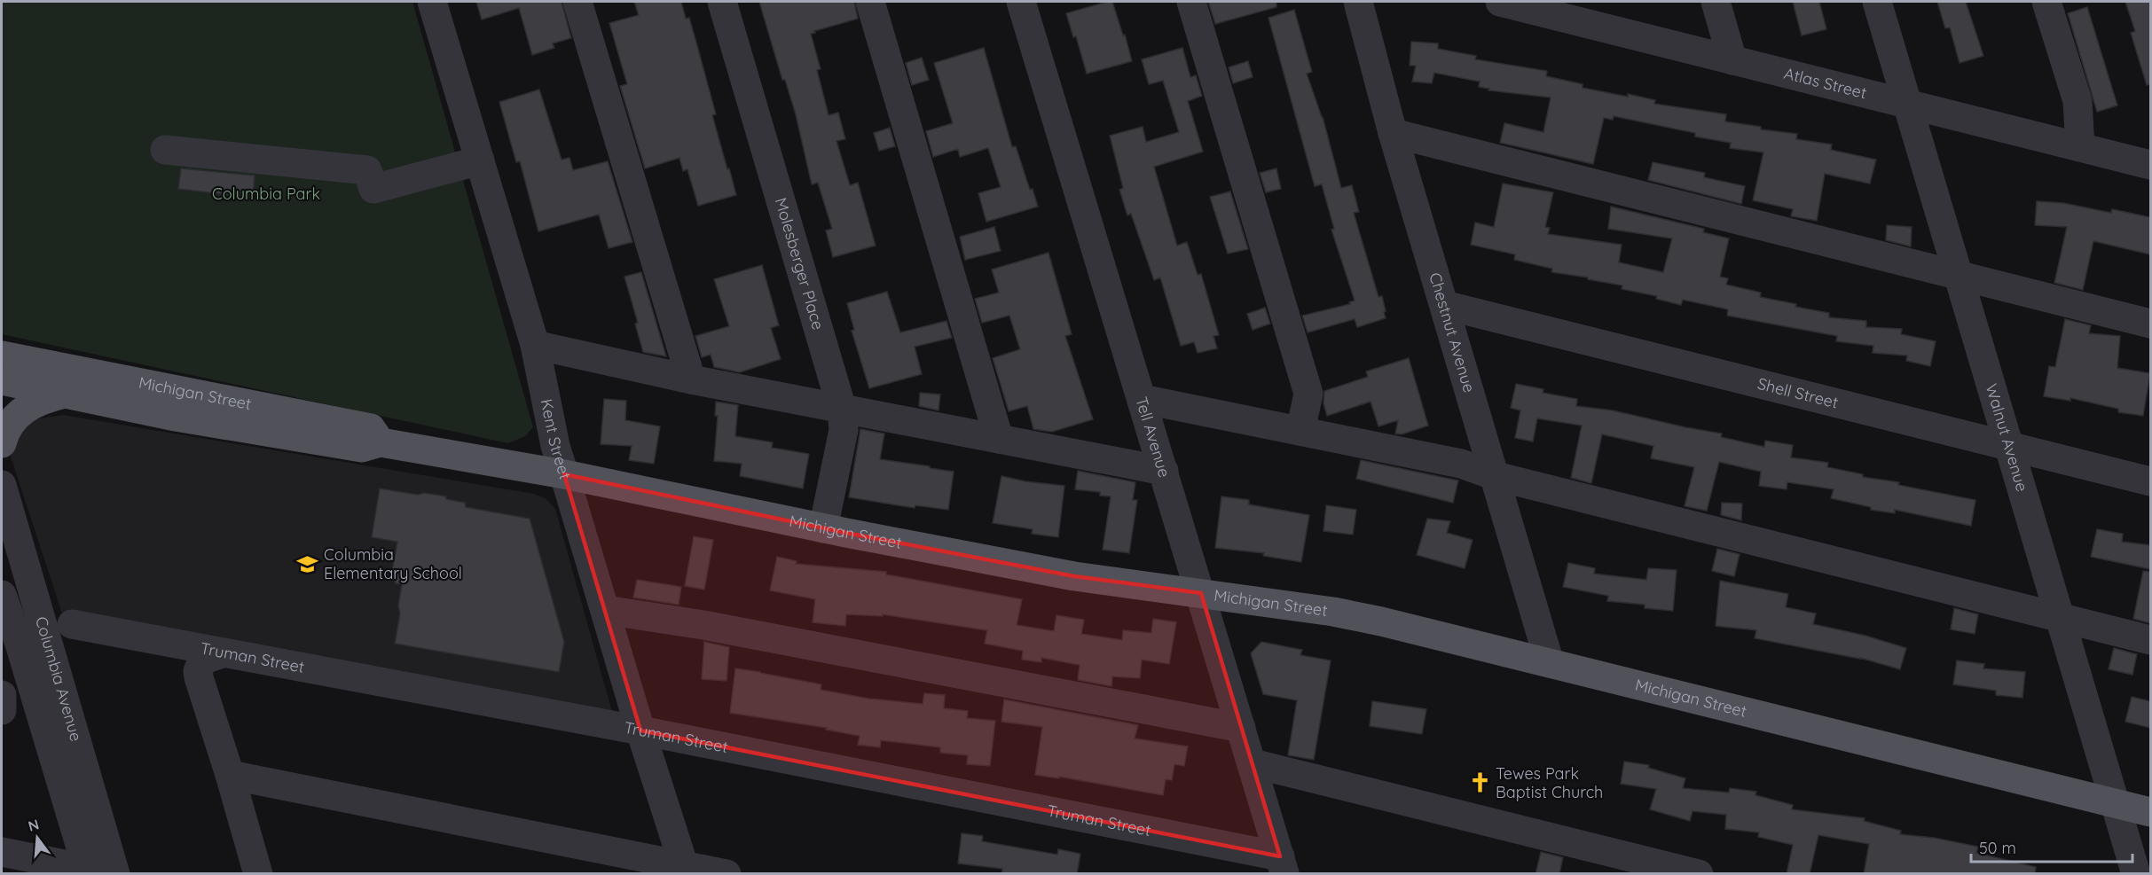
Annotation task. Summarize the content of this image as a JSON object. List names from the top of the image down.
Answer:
{
  "streets": {
    "main road": ["Michigan Street"],
    "street": [
      "Atlas Street",
      "Molesberger Place",
      "Chestnut Avenue",
      "Shell Street",
      "Tell Avenue",
      "Walnut Avenue",
      "Kent Street",
      "Truman Street",
      "Columbia Avenue"
    ]
  },
  "crossings": [
    ["Atlas Street", "Walnut Avenue"],
    ["Molesberger Place", "Michigan Street"],
    ["Chestnut Avenue", "Michigan Street"],
    ["Chestnut Avenue", "Shell Street"],
    ["Michigan Street", "Tell Avenue"],
    ["Michigan Street", "Walnut Avenue"],
    ["Michigan Street", "Kent Street"],
    ["Shell Street", "Walnut Avenue"],
    ["Tell Avenue", "Truman Street"],
    ["Kent Street", "Truman Street"]
  ],
  "parks": ["Columbia Park"],
  "places": {
    "school or university": ["Columbia Elementary School"],
    "church": ["Tewes Park Baptist Church"]
  },
  "scale_bar": "50 m",
  "north": "top"
}
